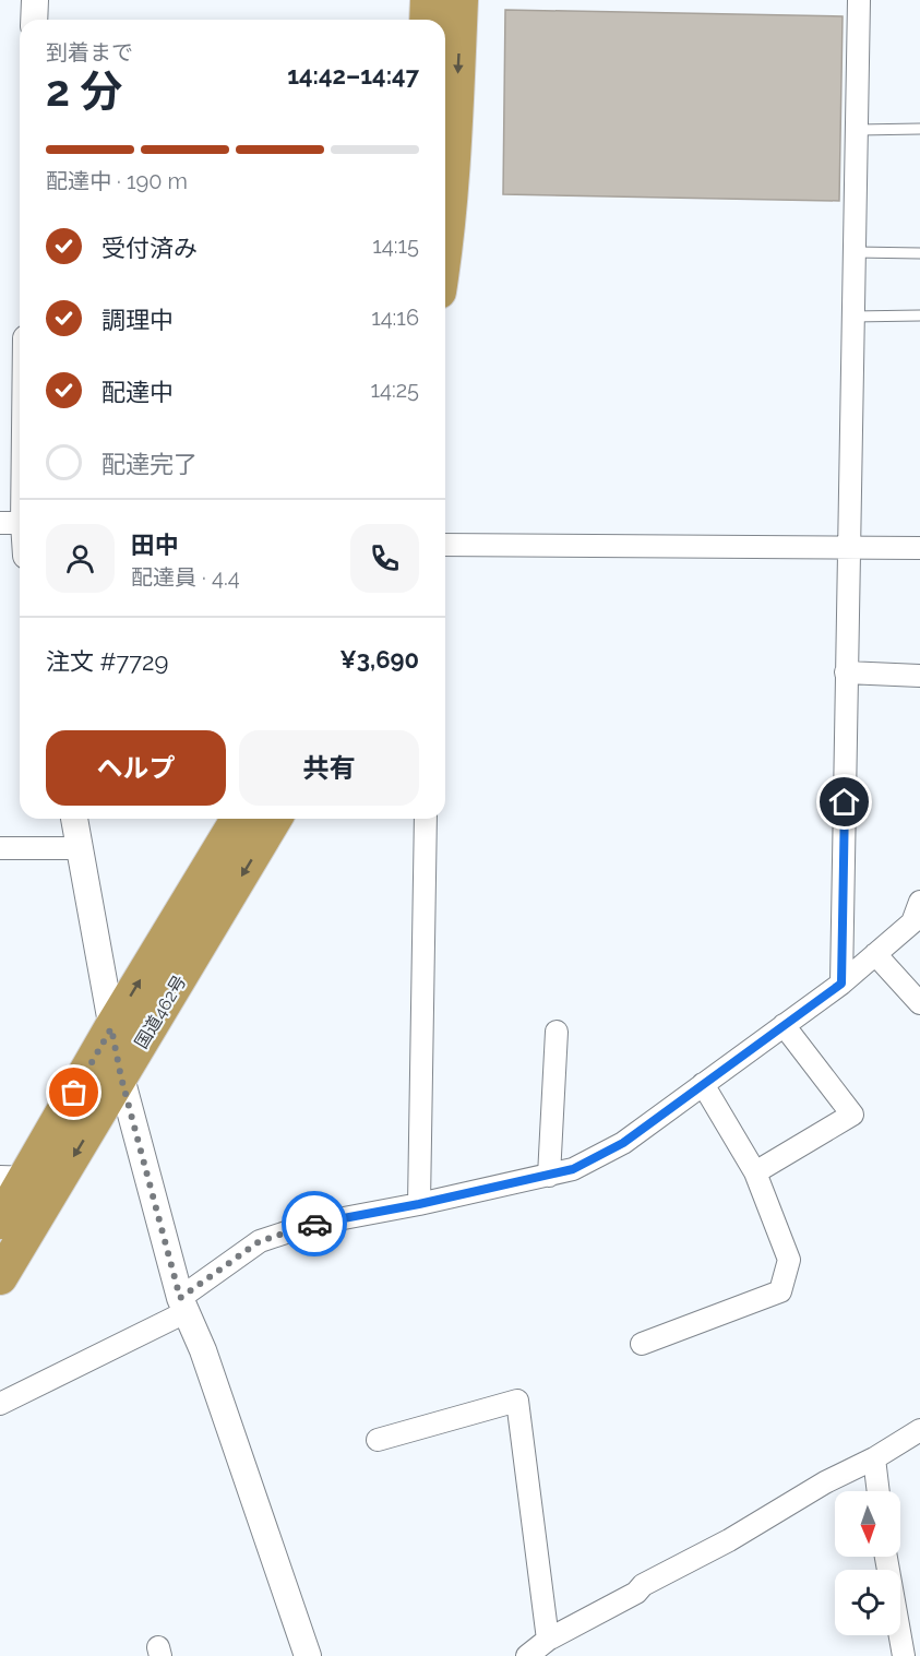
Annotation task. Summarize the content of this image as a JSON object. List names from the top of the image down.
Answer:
{
  "streets": {
    "highway": ["国道462号"]
  },
  "north": "bottom",
  "page": {
    "heading": ["2 分", "到着まで", "14:42–14:47"],
    "panel": [
      "田中",
      "配達員 · 4.4",
      "注文 #7729",
      "¥3,690"
    ],
    "bar": "配達中 · 190 m",
    "list": [
      ["受付済み", "14:15"],
      ["調理中", "14:16"],
      ["配達中", "14:25"],
      "配達完了"
    ],
    "buttons": ["ヘルプ", "共有"]
  }
}
